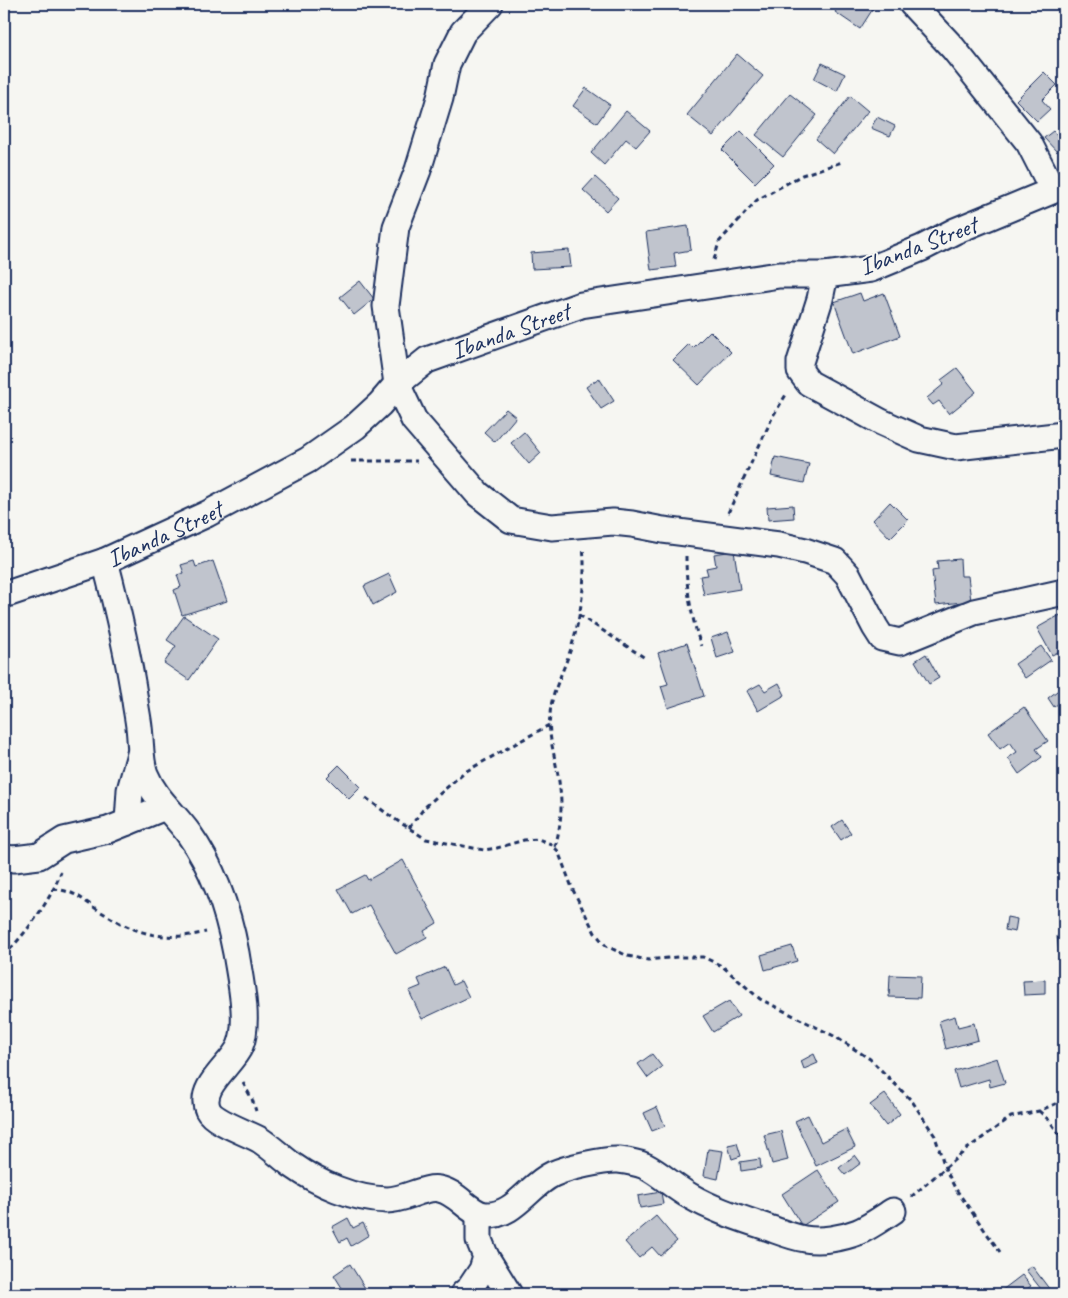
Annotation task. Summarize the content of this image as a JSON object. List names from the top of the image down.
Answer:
{
  "streets": {
    "street": ["Ibanda Street"]
  }
}
